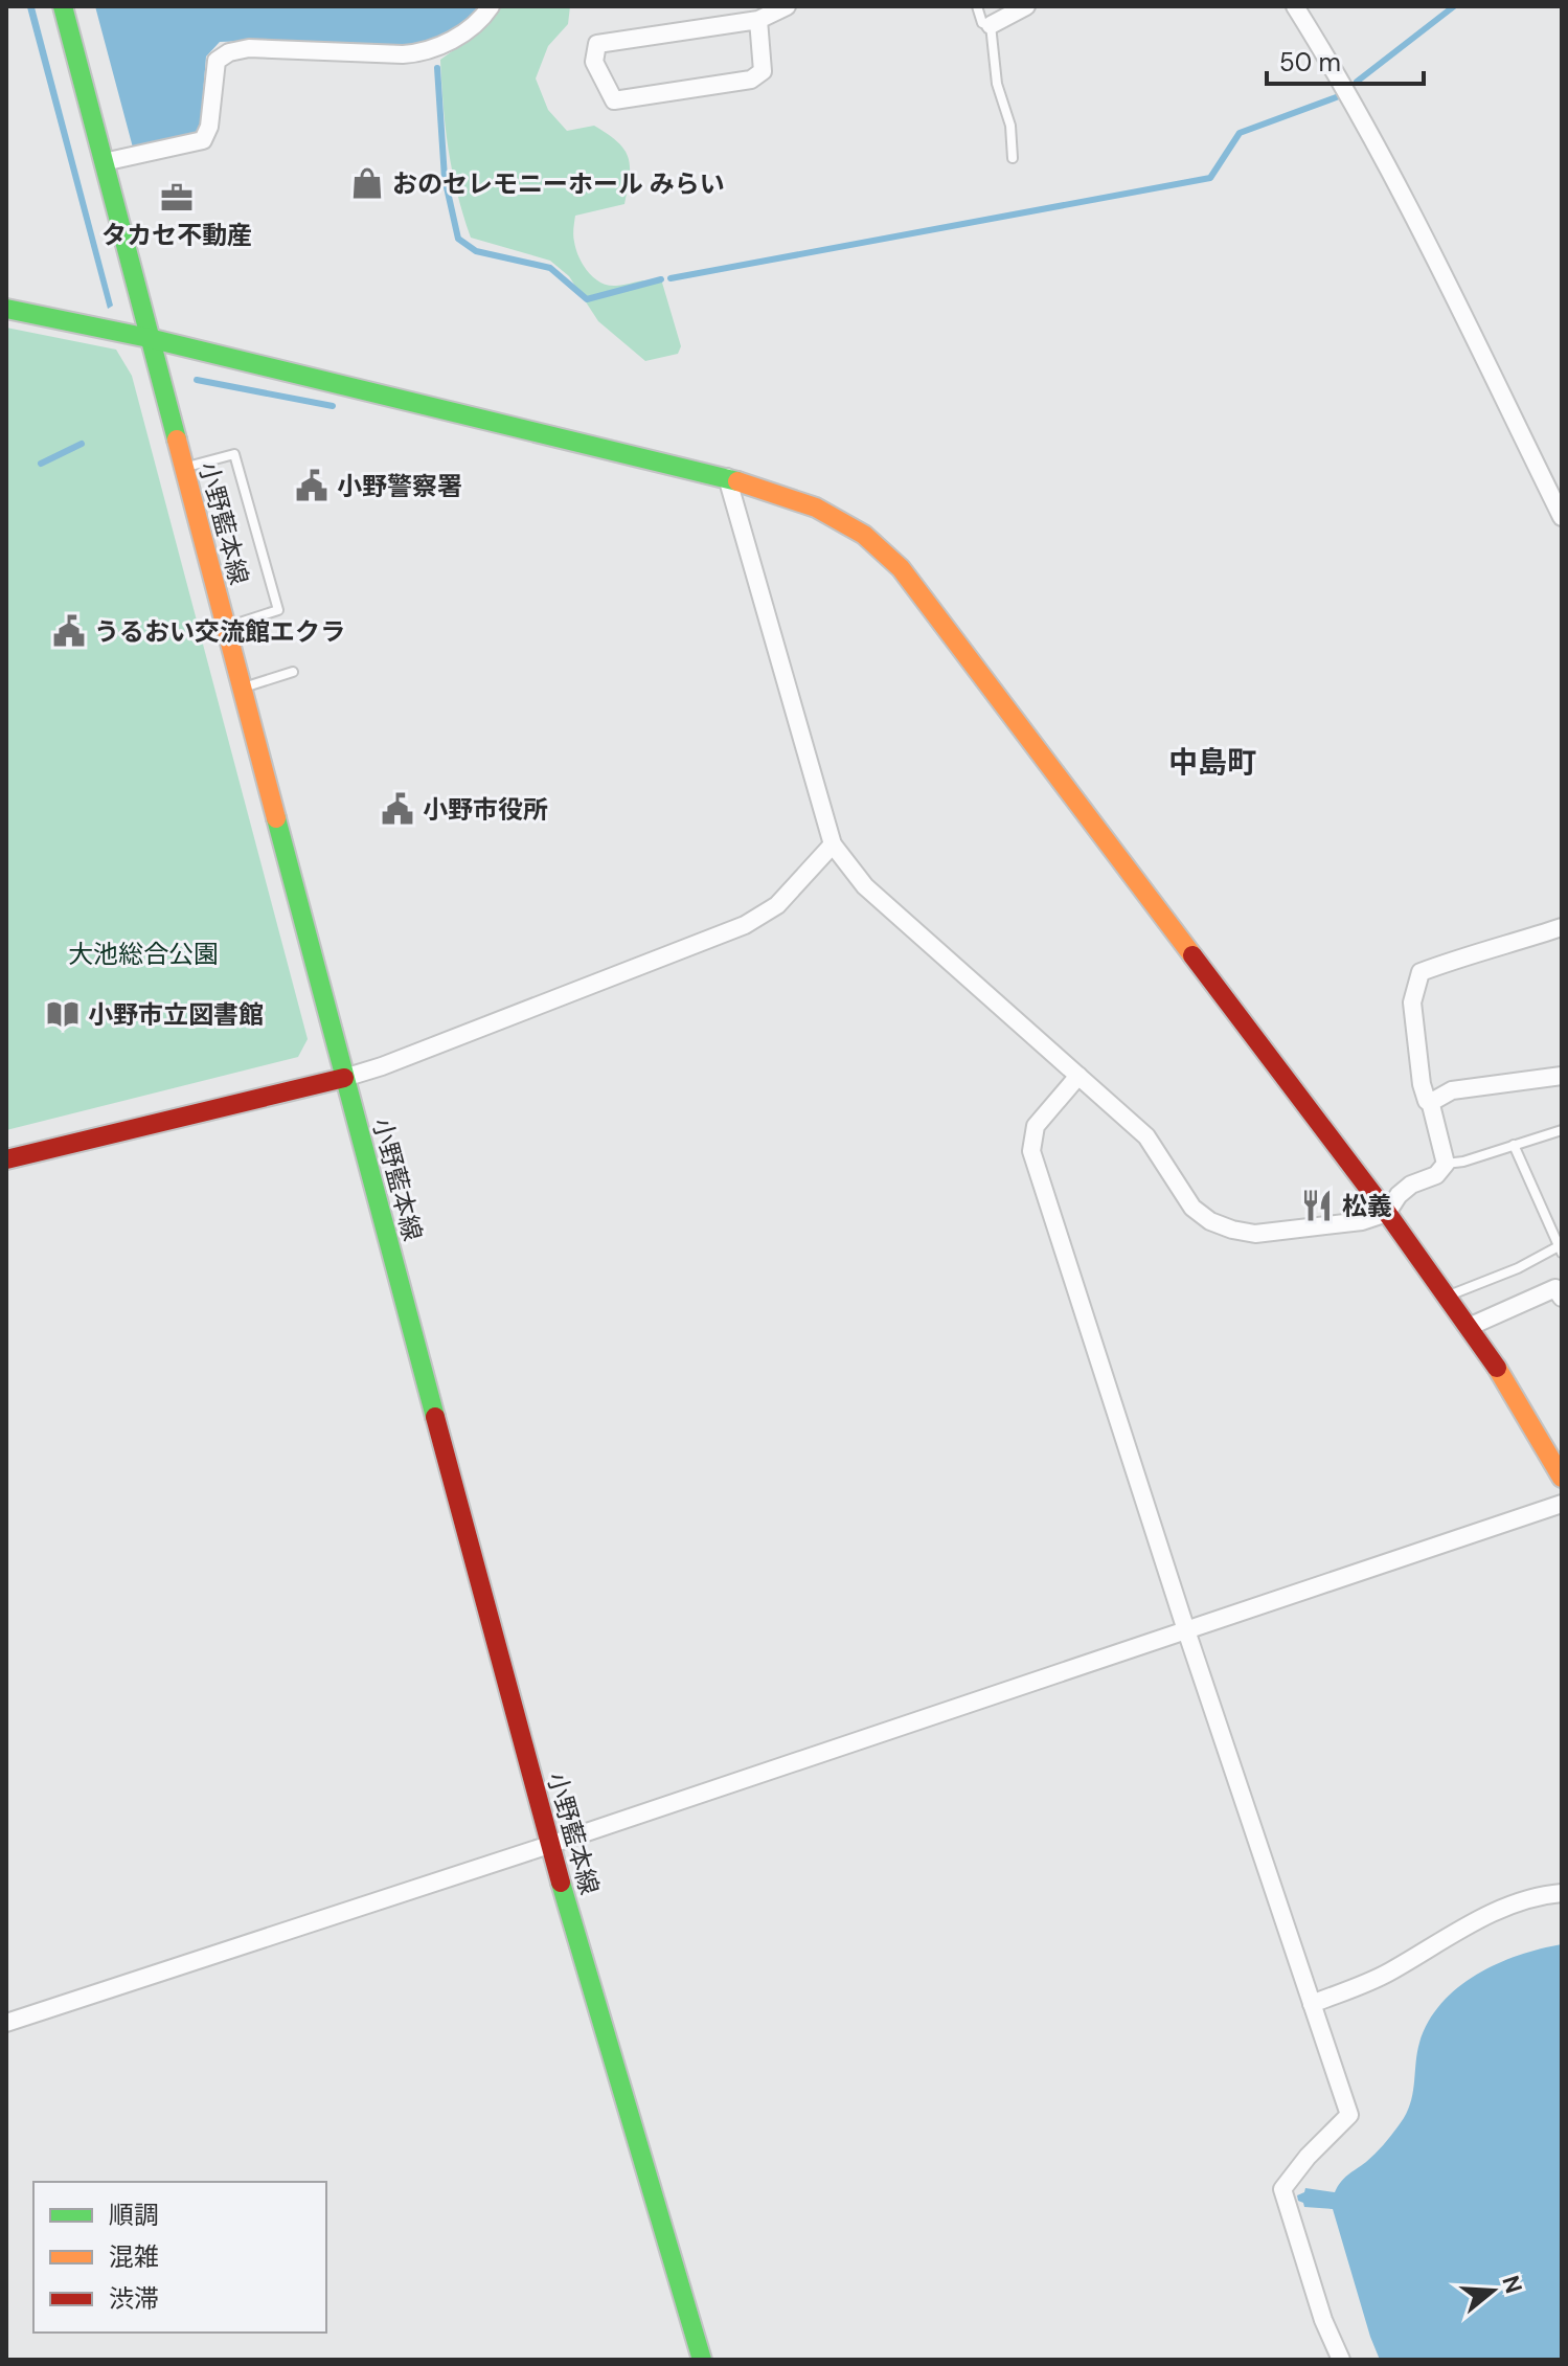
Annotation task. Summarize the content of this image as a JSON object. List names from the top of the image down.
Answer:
{
  "streets": {
    "main road": ["小野藍本線"]
  },
  "districts": ["中島町"],
  "parks": ["大池総合公園"],
  "places": {
    "shop": ["おのセレモニーホール みらい"],
    "office": ["タカセ不動産"],
    "public building": ["小野警察署", "うるおい交流館エクラ", "小野市役所"],
    "library": ["小野市立図書館"],
    "restaurant": ["松義"]
  },
  "legend": ["順調", "混雑", "渋滞"],
  "scale_bar": "50 m",
  "north": "right"
}
